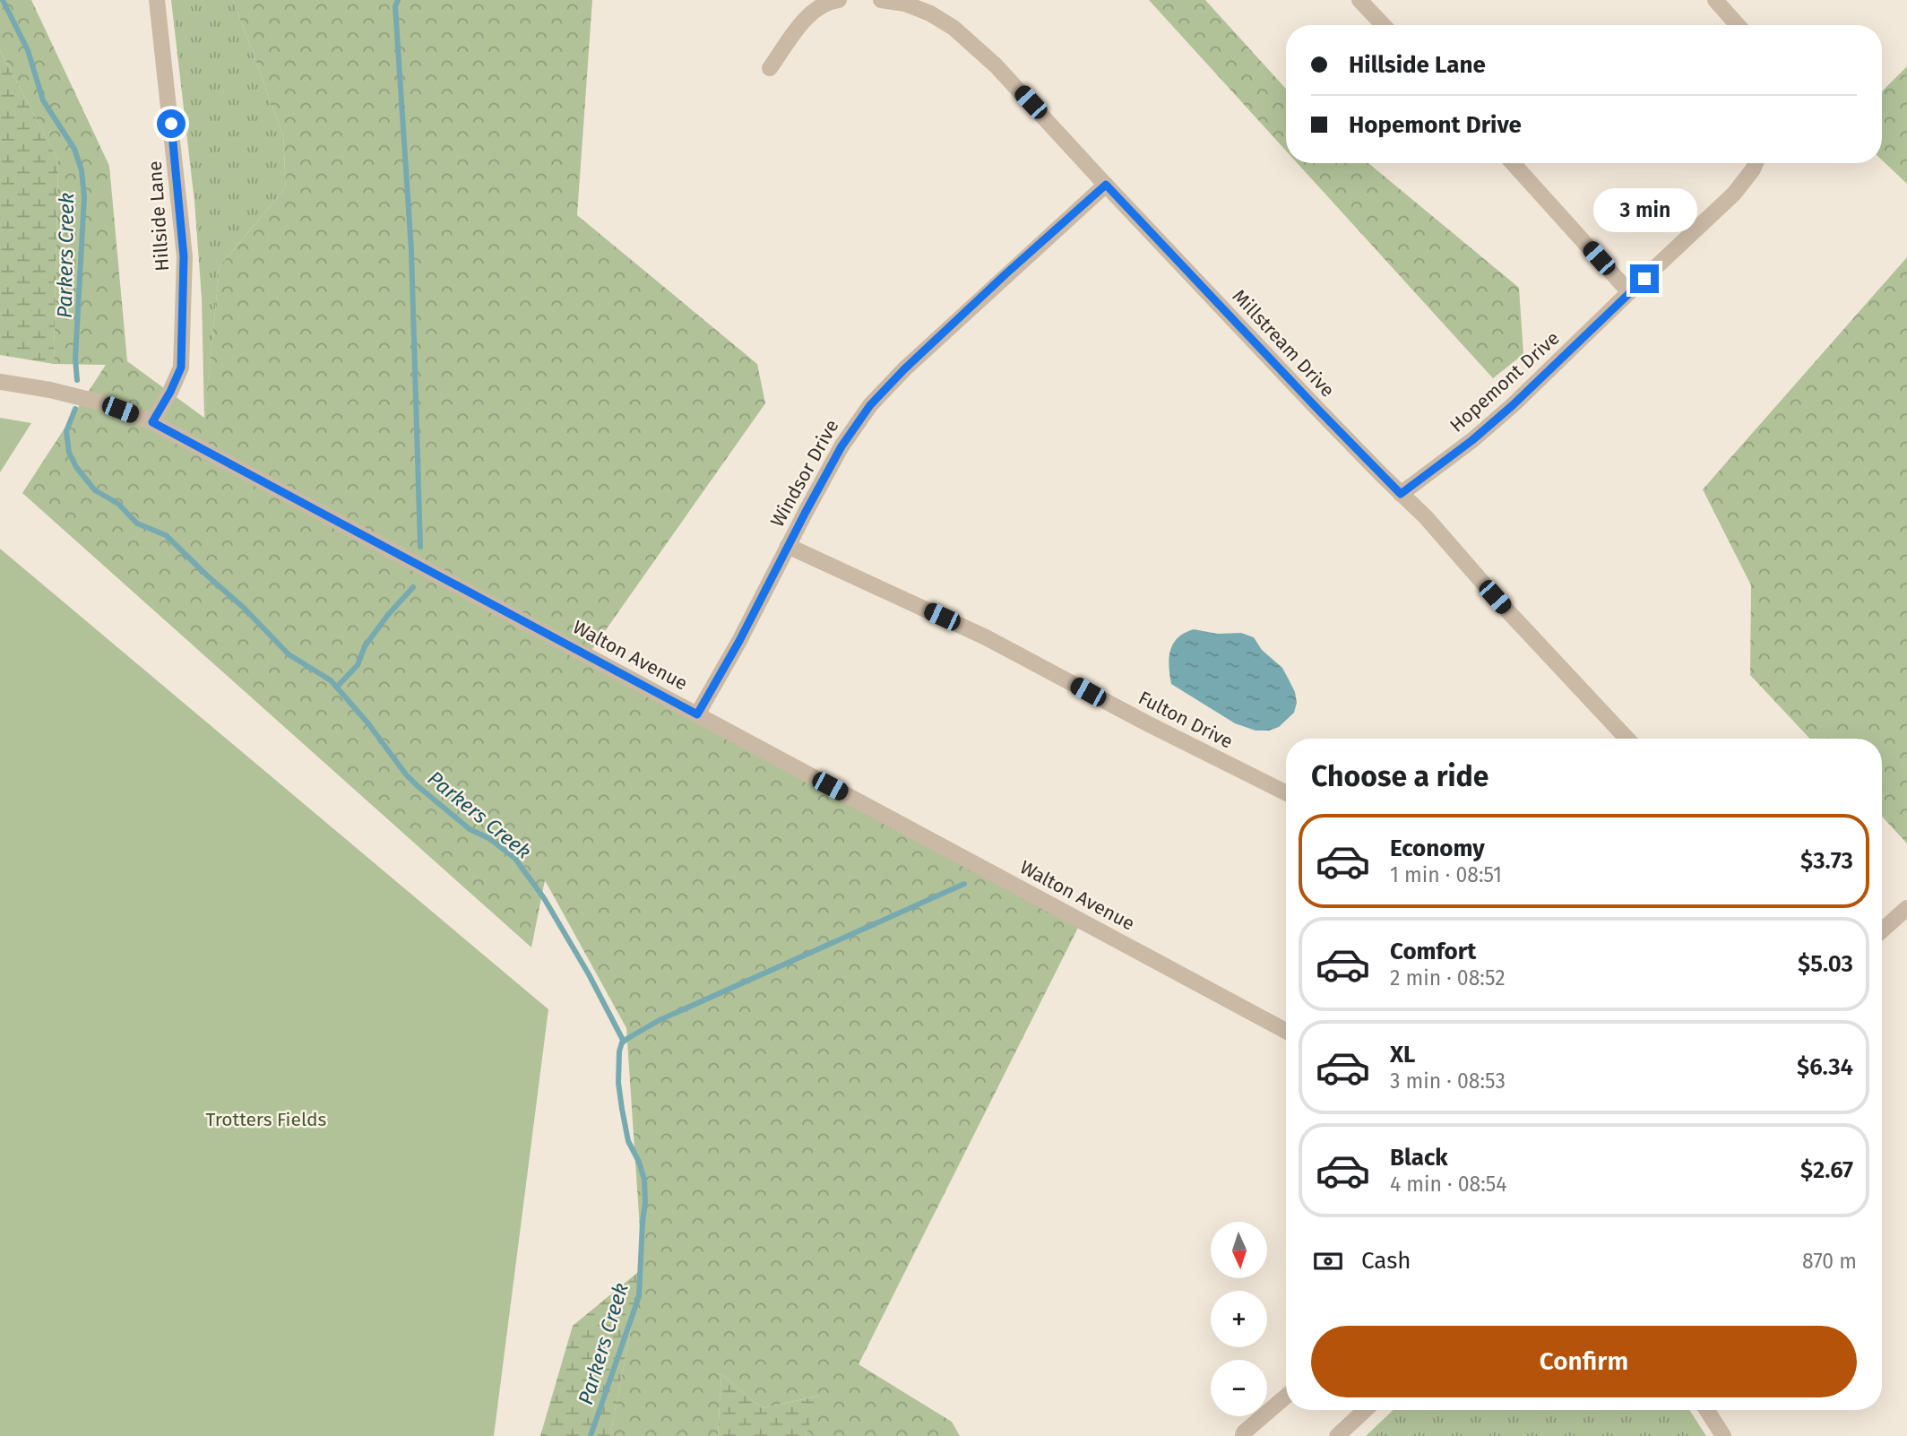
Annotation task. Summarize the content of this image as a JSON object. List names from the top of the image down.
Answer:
{
  "streets": {
    "street": [
      "Hillside Lane",
      "Millstream Drive",
      "Hopemont Drive",
      "Windsor Drive",
      "Walton Avenue",
      "Fulton Drive"
    ]
  },
  "crossings": [
    ["Hillside Lane", "Walton Avenue"],
    ["Millstream Drive", "Hopemont Drive"],
    ["Millstream Drive", "Windsor Drive"],
    ["Windsor Drive", "Walton Avenue"],
    ["Windsor Drive", "Fulton Drive"]
  ],
  "water": ["Parkers Creek"],
  "parks": ["Trotters Fields"],
  "north": "bottom",
  "page": {
    "banner": ["Hillside Lane", "Hopemont Drive"],
    "bubble": "3 min",
    "heading": "Choose a ride",
    "list": [
      {
        "name": "Economy",
        "note": "1 min · 08:51",
        "value": "$3.73"
      },
      {
        "name": "Comfort",
        "note": "2 min · 08:52",
        "value": "$5.03"
      },
      {
        "name": "XL",
        "note": "3 min · 08:53",
        "value": "$6.34"
      },
      {
        "name": "Black",
        "note": "4 min · 08:54",
        "value": "$2.67"
      }
    ],
    "map_buttons": ["+", "−"],
    "pay": ["Cash", "870 m"],
    "buttons": "Confirm"
  }
}
